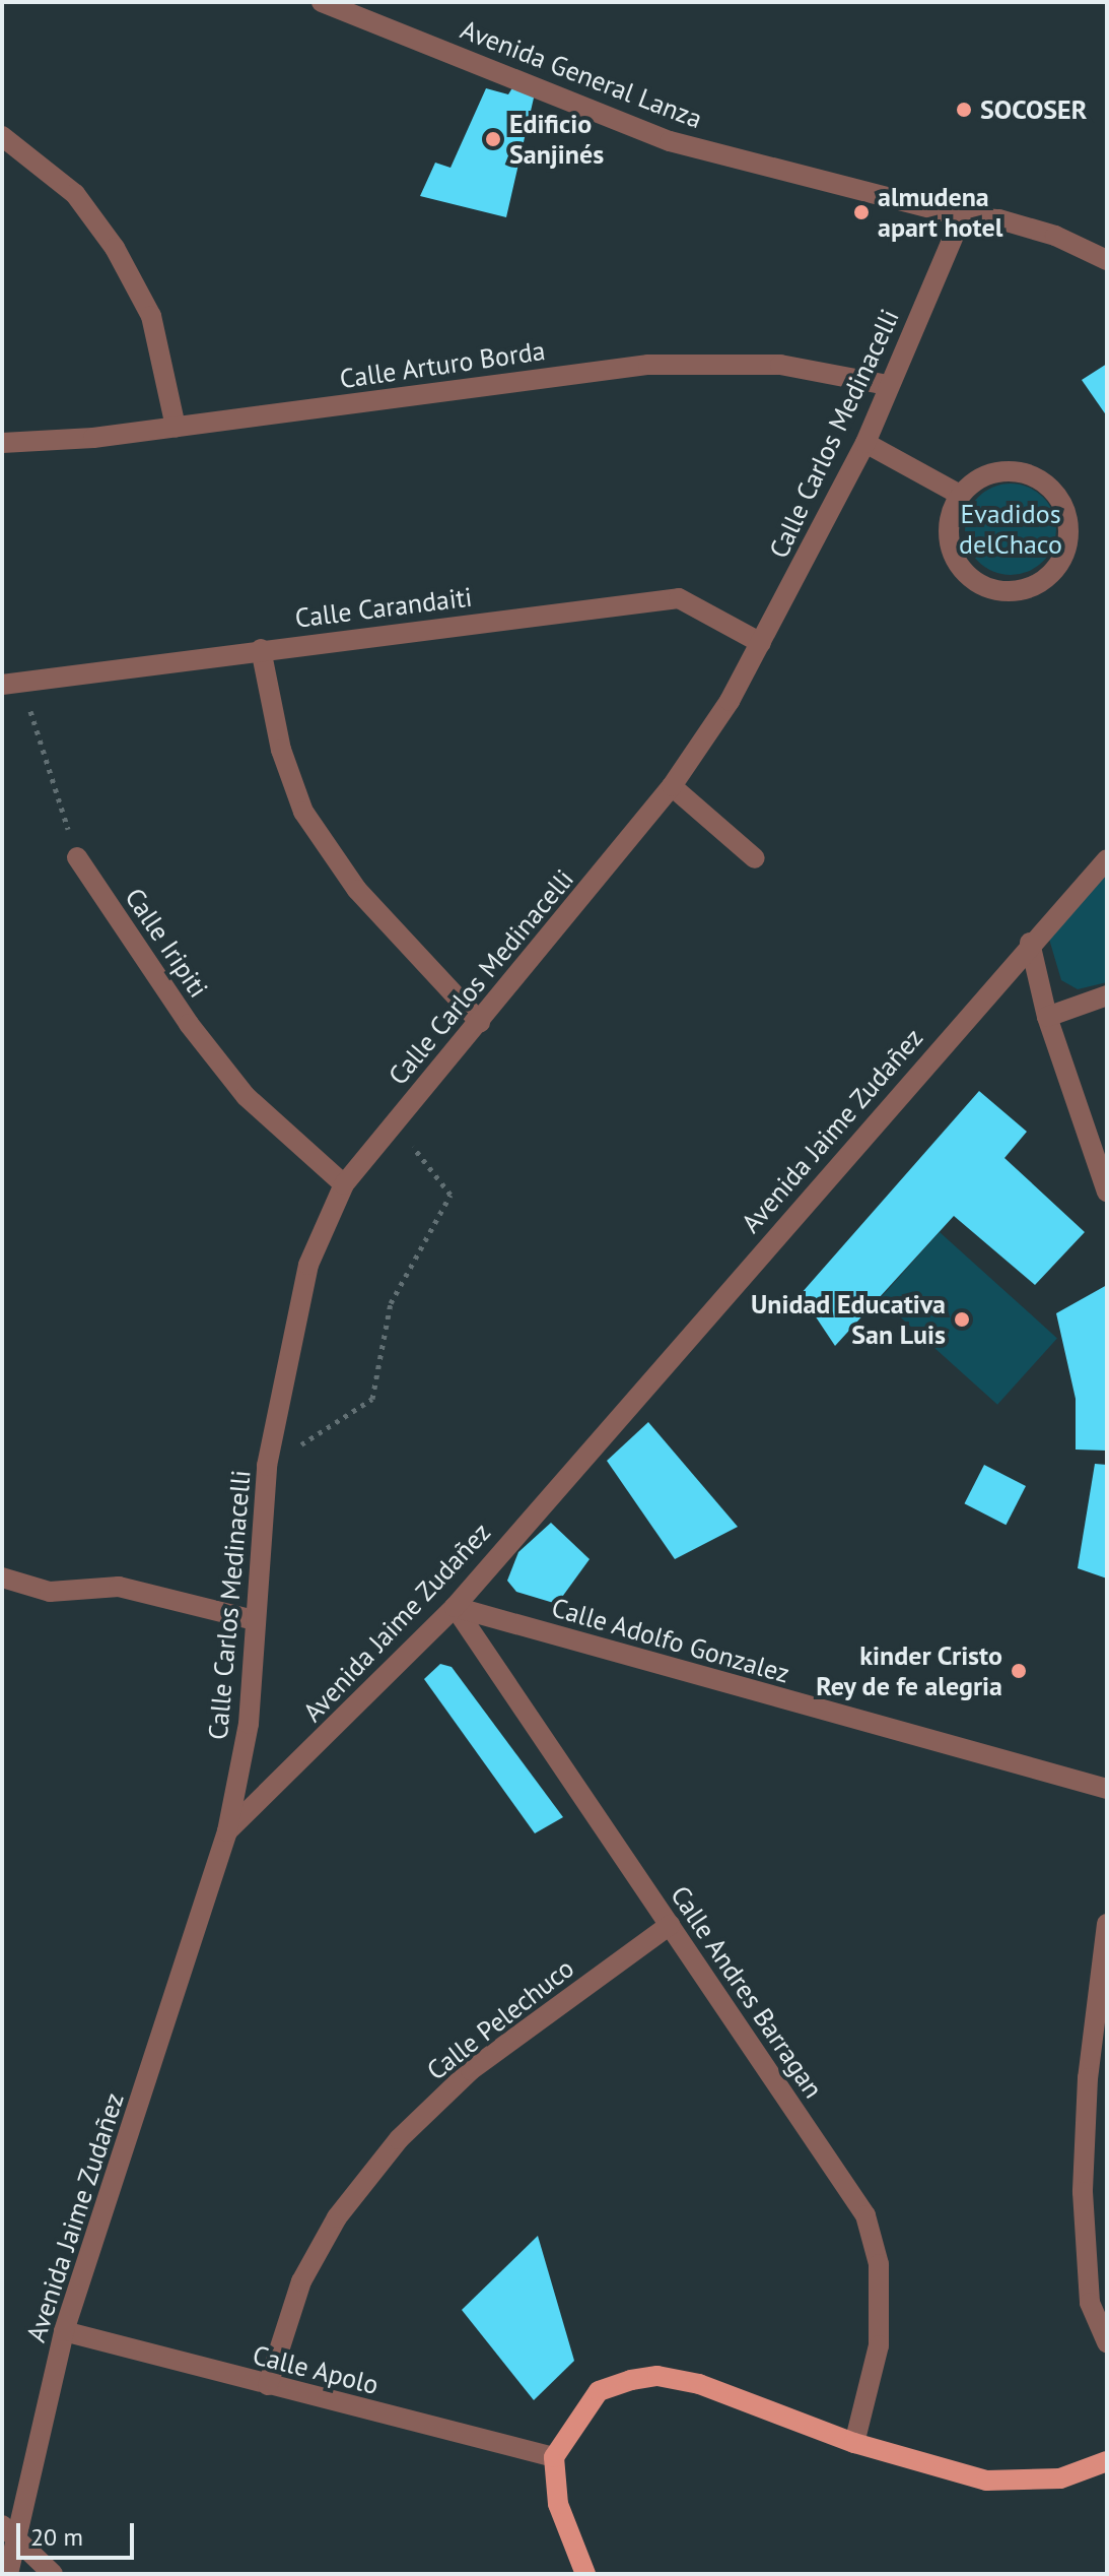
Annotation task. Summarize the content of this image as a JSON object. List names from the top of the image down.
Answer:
{
  "streets": {
    "street": [
      "Avenida General Lanza",
      "Calle Arturo Borda",
      "Calle Carlos Medinacelli",
      "Calle Carandaiti",
      "Calle Iripiti",
      "Avenida Jaime Zudañez",
      "Calle Adolfo Gonzalez",
      "Calle Andres Barragan",
      "Calle Pelechuco",
      "Calle Apolo"
    ]
  },
  "crossings": [
    ["Avenida General Lanza", "Calle Carlos Medinacelli"],
    ["Calle Arturo Borda", "Calle Carlos Medinacelli"],
    ["Calle Carlos Medinacelli", "Calle Carandaiti"],
    ["Calle Carlos Medinacelli", "Calle Iripiti"],
    ["Calle Carlos Medinacelli", "Avenida Jaime Zudañez"],
    ["Avenida Jaime Zudañez", "Calle Adolfo Gonzalez"],
    ["Avenida Jaime Zudañez", "Calle Andres Barragan"],
    ["Avenida Jaime Zudañez", "Calle Apolo"],
    ["Calle Adolfo Gonzalez", "Calle Andres Barragan"],
    ["Calle Andres Barragan", "Calle Pelechuco"],
    ["Calle Pelechuco", "Calle Apolo"]
  ],
  "parks": ["Evadidos delChaco"],
  "places": [
    "SOCOSER",
    "Edificio Sanjinés",
    "almudena apart hotel",
    "Unidad Educativa San Luis",
    "kinder Cristo Rey de fe alegria"
  ],
  "scale_bar": "20 m"
}
